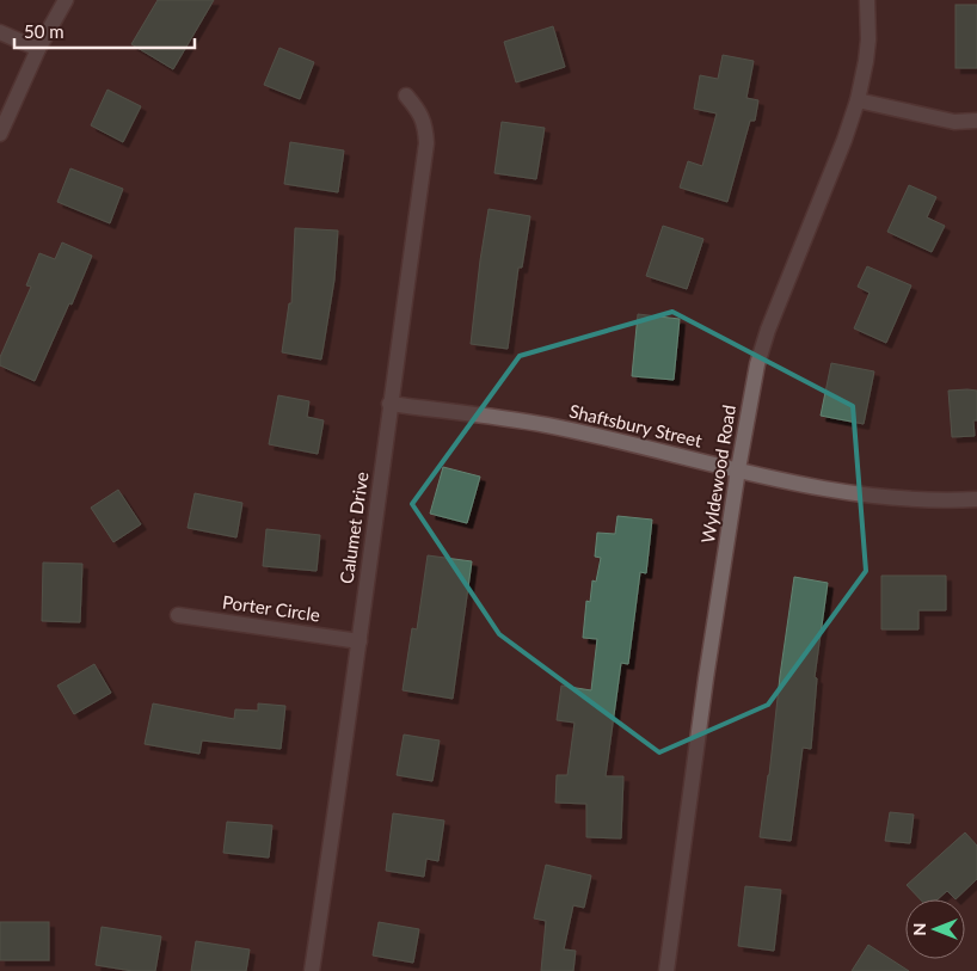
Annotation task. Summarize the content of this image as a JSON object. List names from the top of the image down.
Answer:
{
  "streets": {
    "street": [
      "Shaftsbury Street",
      "Wyldewood Road",
      "Calumet Drive",
      "Porter Circle"
    ]
  },
  "crossings": [
    ["Shaftsbury Street", "Wyldewood Road"],
    ["Shaftsbury Street", "Calumet Drive"],
    ["Calumet Drive", "Porter Circle"]
  ],
  "scale_bar": "50 m",
  "north": "left"
}
